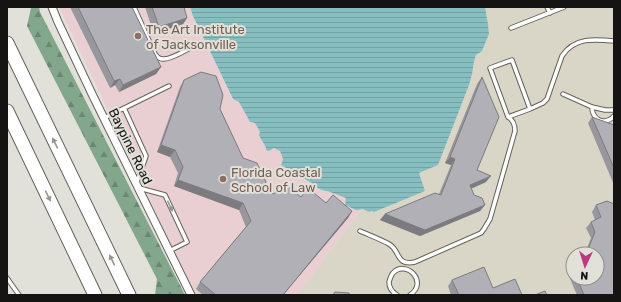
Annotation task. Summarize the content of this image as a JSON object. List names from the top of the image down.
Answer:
{
  "streets": {
    "street": ["Baypine Road"]
  },
  "places": ["The Art Institute of Jacksonville", "Florida Coastal School of Law"],
  "north": "bottom"
}
